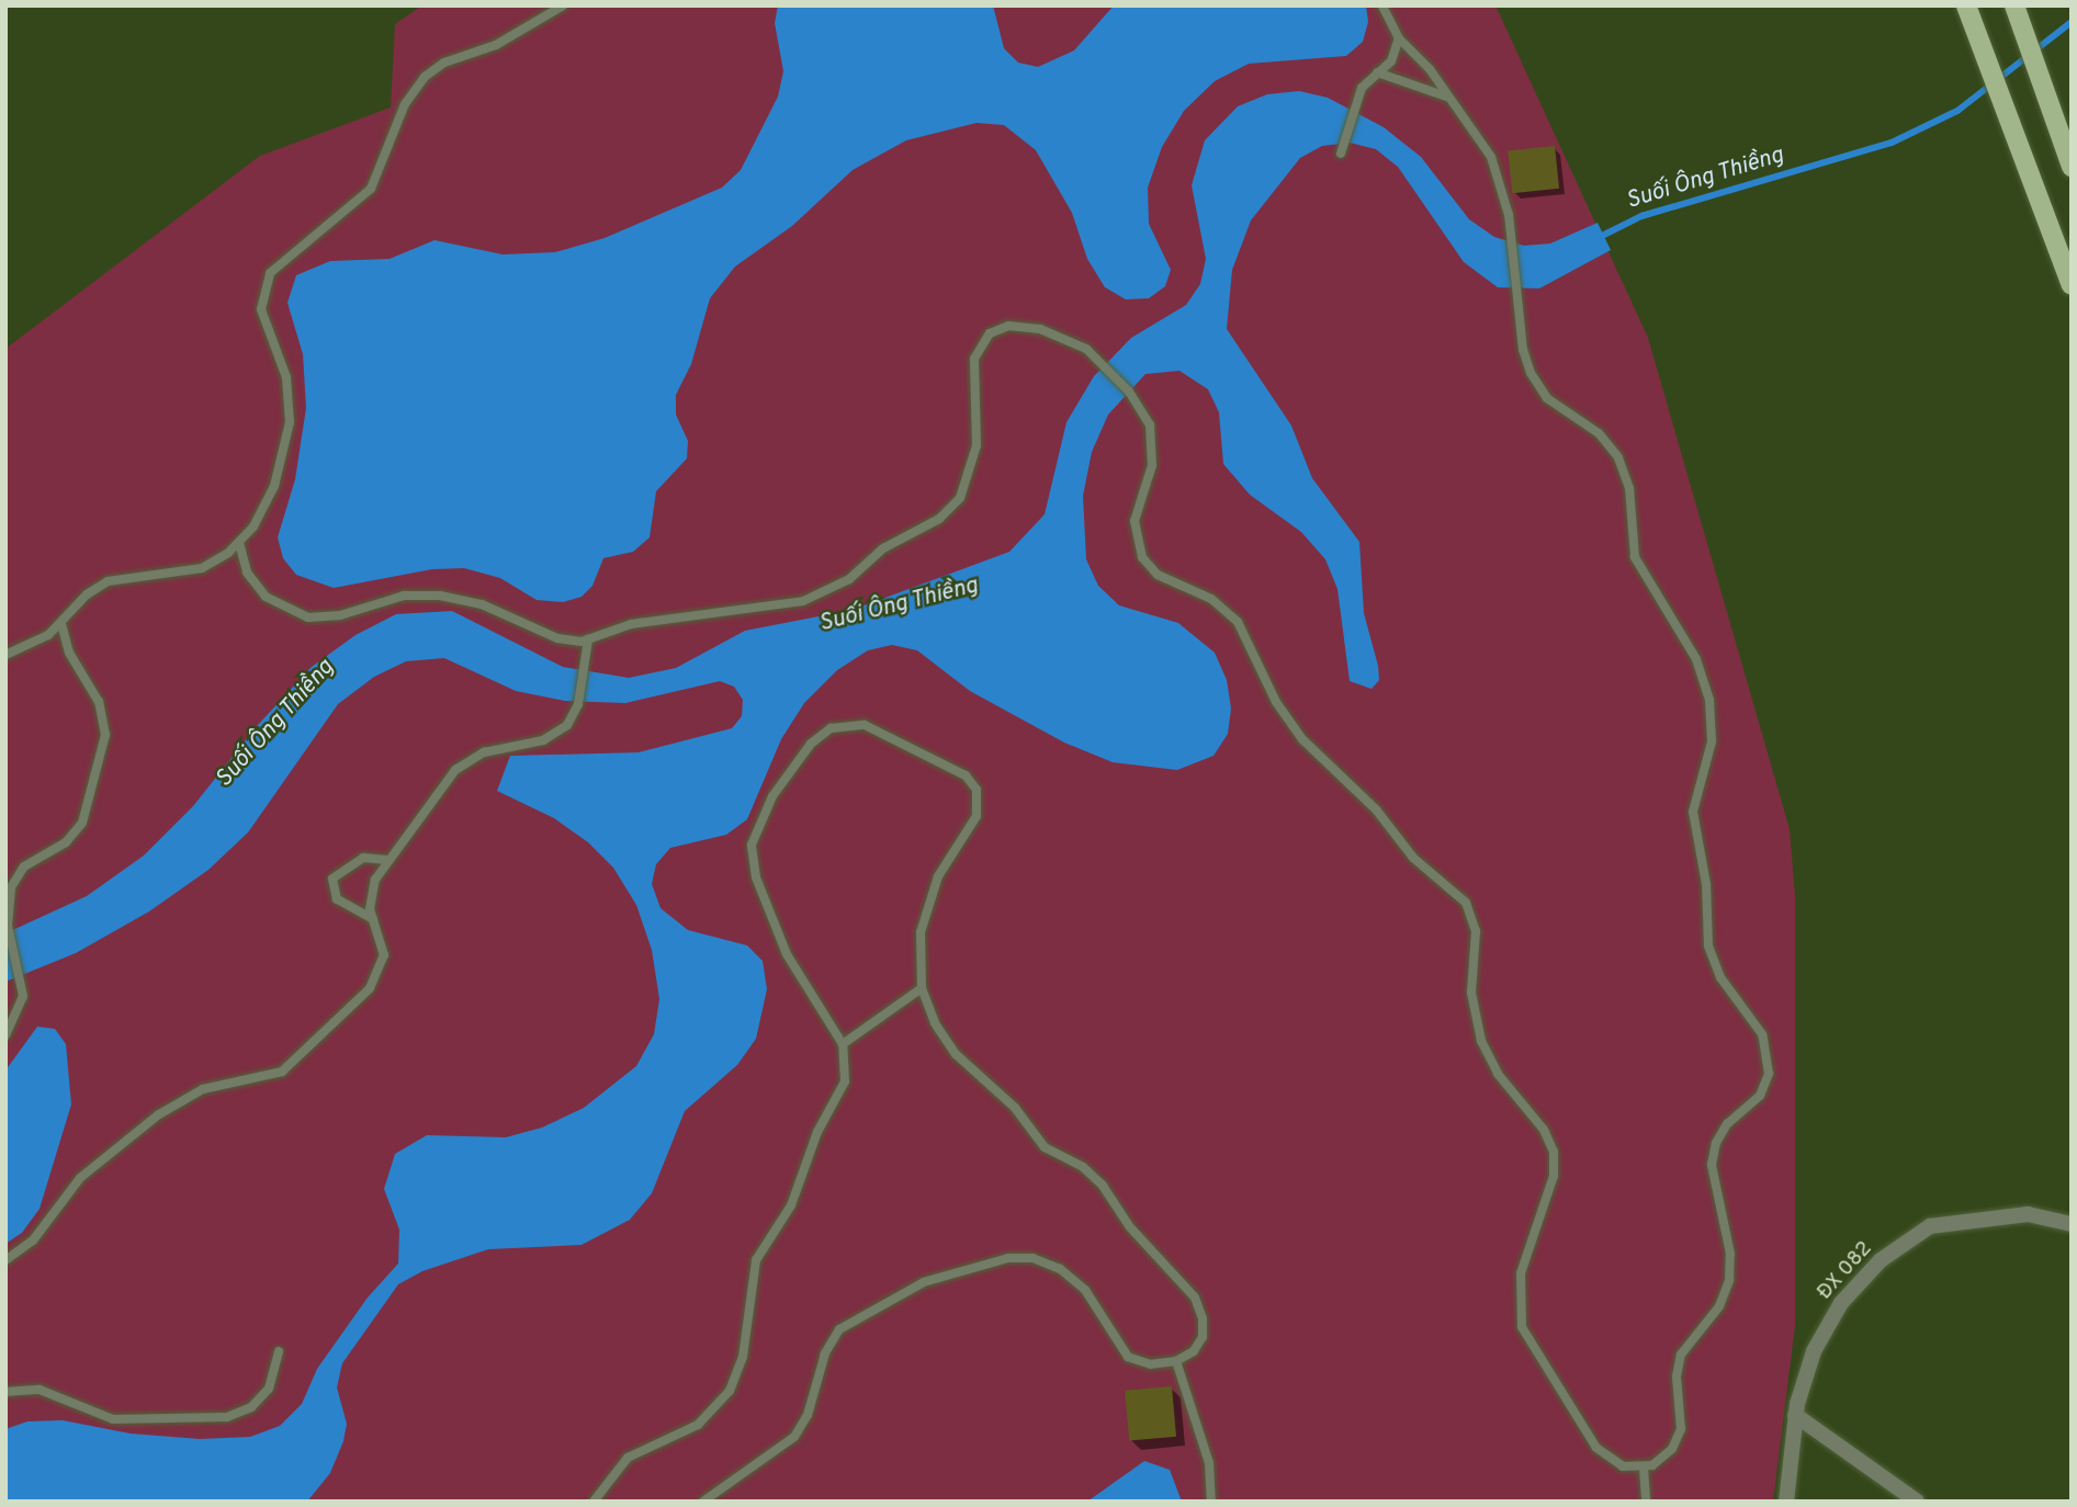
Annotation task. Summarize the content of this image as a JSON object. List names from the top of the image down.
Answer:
{
  "streets": {
    "street": ["ĐX 082"]
  },
  "water": ["Suối Ông Thiềng"]
}
